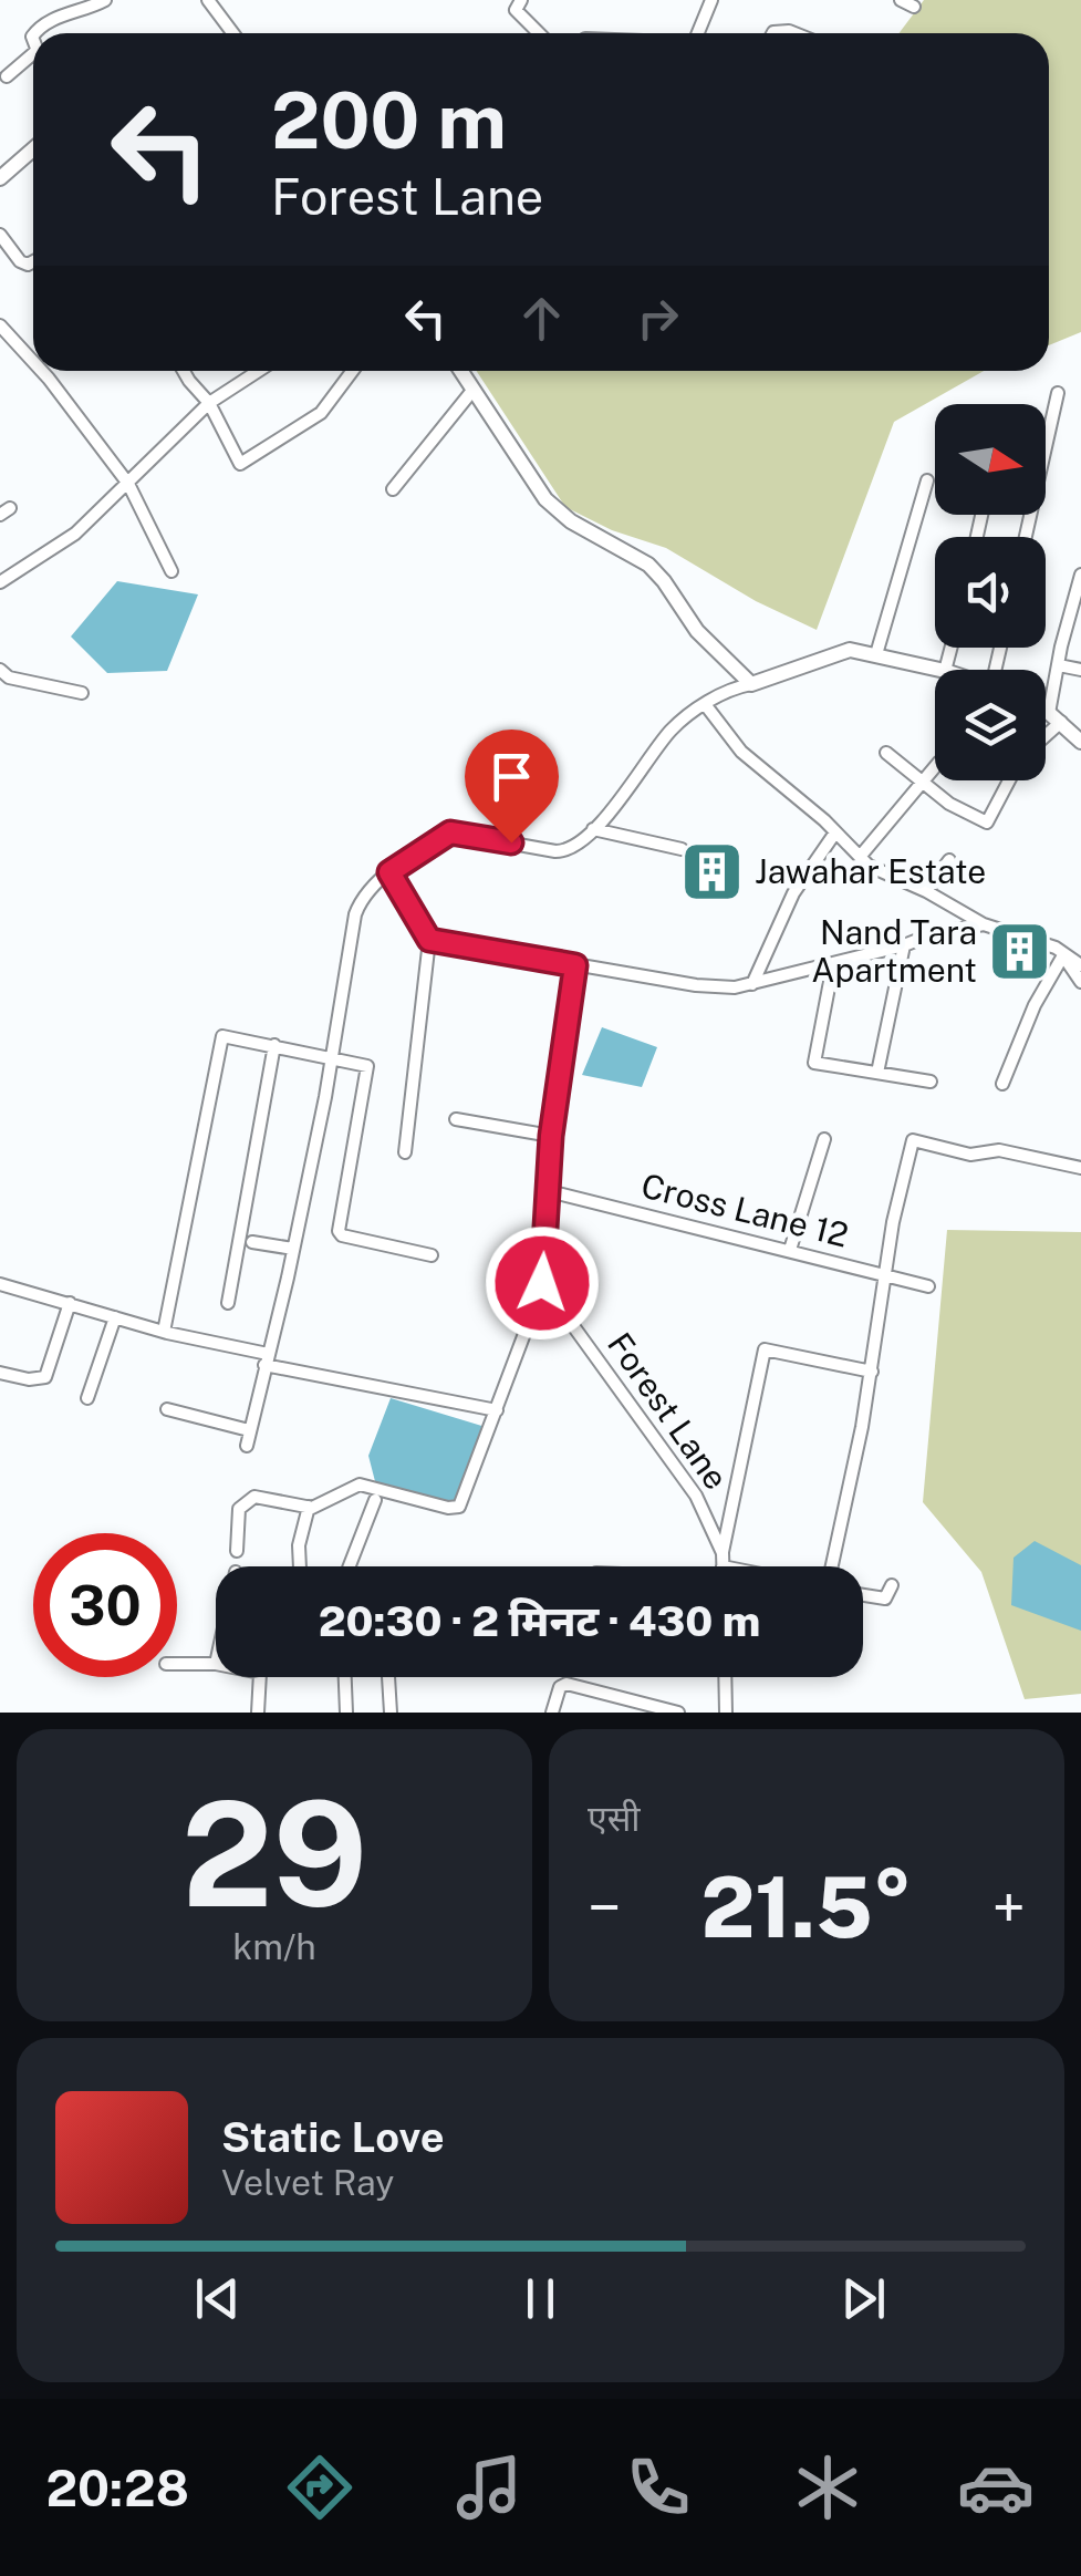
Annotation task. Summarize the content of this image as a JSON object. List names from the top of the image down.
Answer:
{
  "streets": {
    "street": ["Cross Lane 12", "Forest Lane"]
  },
  "places": {
    "building": ["Jawahar Estate", "Nand Tara Apartment"]
  },
  "north": "right",
  "page": {
    "turn": ["200 m", "Forest Lane"],
    "limit": "30",
    "trip": "20:30 · 2 मिनट · 430 m",
    "tile": [
      ["29", "km/h"],
      "एसी"
    ],
    "heat": ["−", "21.5°", "+"],
    "song": ["Static Love", "Velvet Ray"],
    "tabs": "20:28"
  }
}
